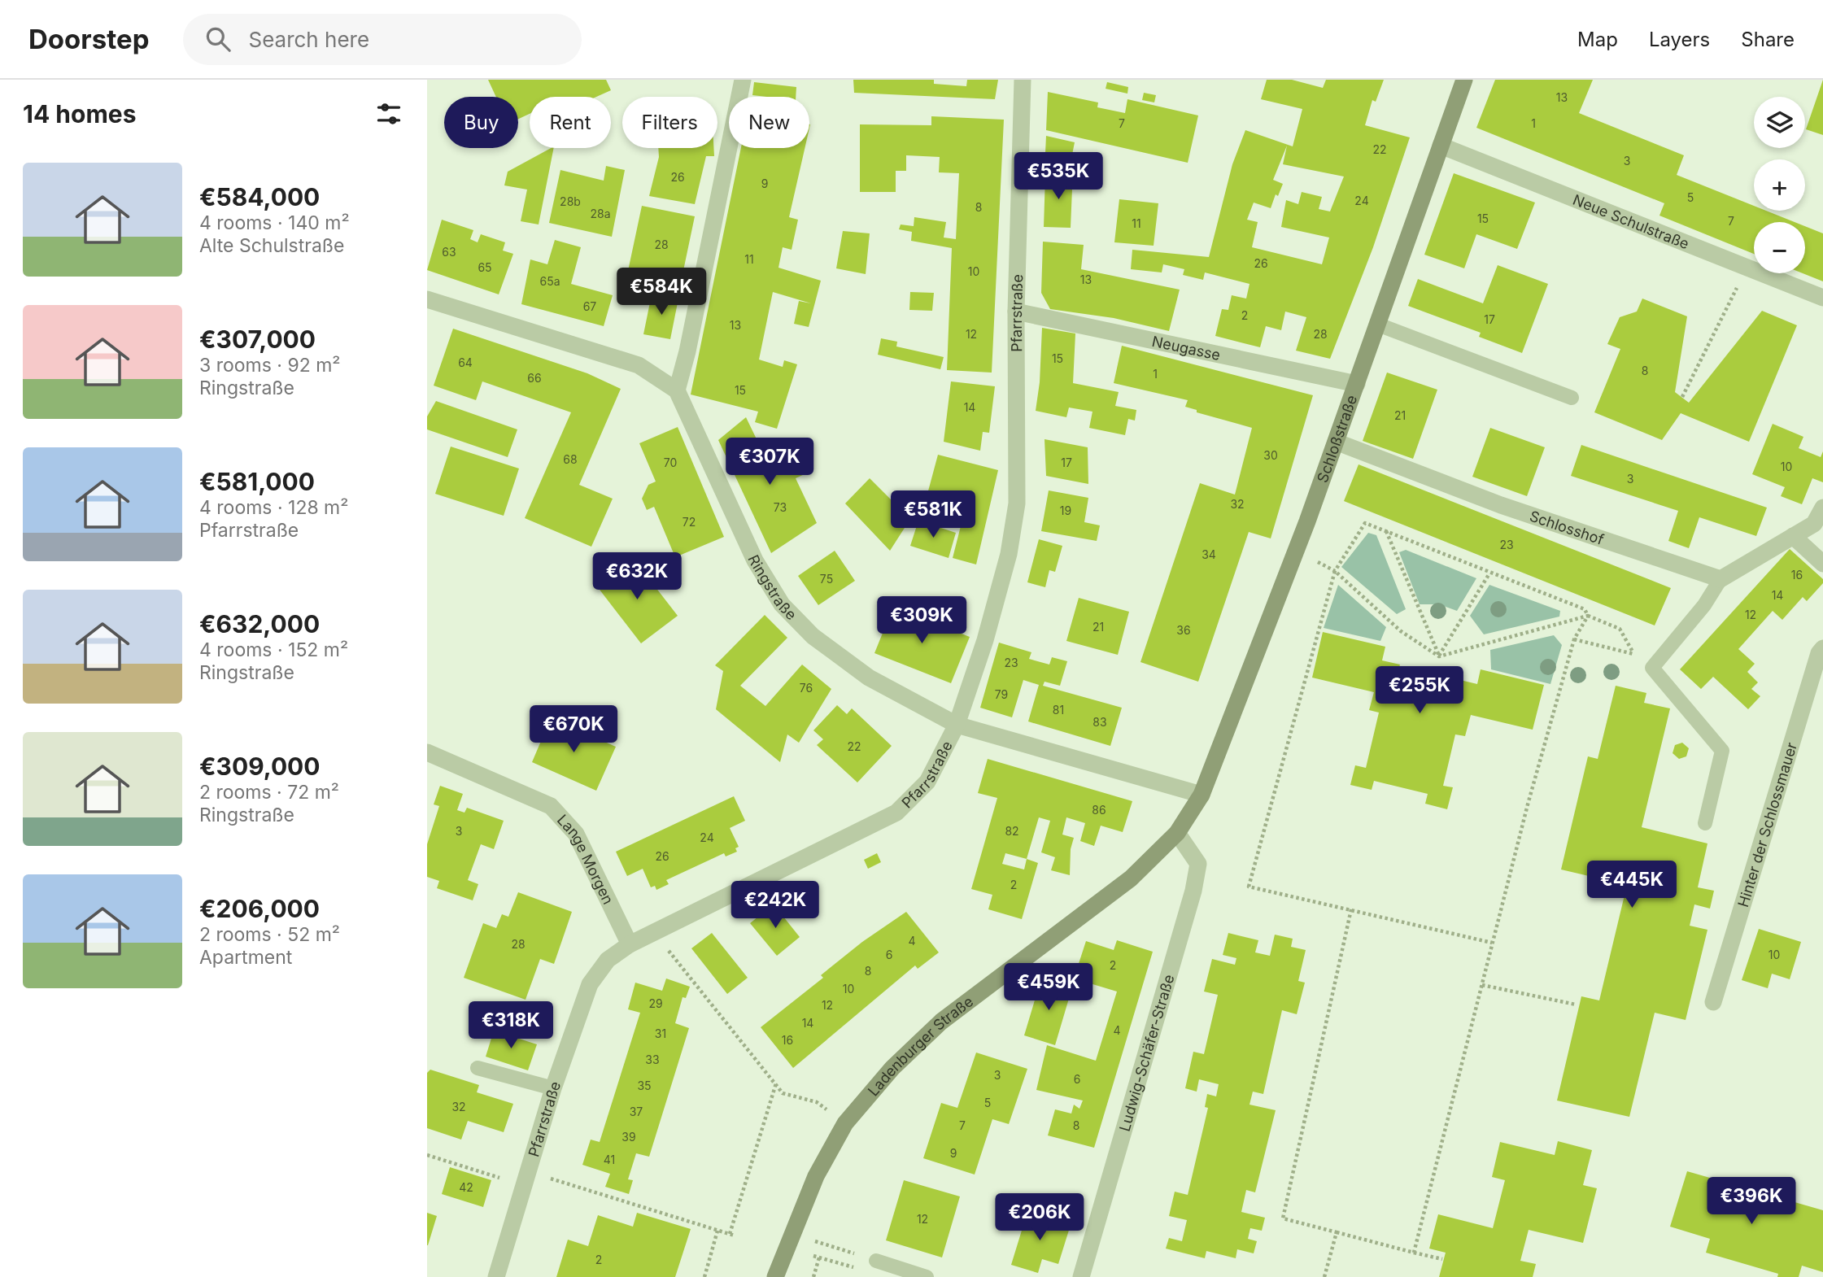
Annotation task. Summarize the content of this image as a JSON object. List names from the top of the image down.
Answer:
{
  "streets": {
    "main road": ["Schloßstraße", "Ladenburger Straße"],
    "street": [
      "Neue Schulstraße",
      "Pfarrstraße",
      "Neugasse",
      "Schlosshof",
      "Ringstraße",
      "Hinter der Schlossmauer",
      "Lange Morgen",
      "Ludwig-Schäfer-Straße"
    ]
  },
  "crossings": [
    ["Neue Schulstraße", "Schloßstraße"],
    ["Pfarrstraße", "Neugasse"],
    ["Pfarrstraße", "Ringstraße"],
    ["Pfarrstraße", "Lange Morgen"],
    ["Neugasse", "Schloßstraße"],
    ["Schloßstraße", "Schlosshof"],
    ["Schloßstraße", "Ringstraße"],
    ["Schloßstraße", "Ladenburger Straße"],
    ["Ringstraße", "Ladenburger Straße"],
    ["Ladenburger Straße", "Ludwig-Schäfer-Straße"]
  ],
  "house_numbers": [
    "13",
    "7",
    "1",
    "22",
    "3",
    "26",
    "9",
    "5",
    "24",
    "28b",
    "8",
    "28a",
    "15",
    "7",
    "11",
    "28",
    "63",
    "11",
    "26",
    "65",
    "10",
    "13",
    "65a",
    "67",
    "2",
    "17",
    "13",
    "12",
    "28",
    "15",
    "64",
    "8",
    "1",
    "66",
    "15",
    "14",
    "21",
    "30",
    "68",
    "70",
    "17",
    "10",
    "3",
    "32",
    "73",
    "19",
    "72",
    "23",
    "34",
    "16",
    "75",
    "14",
    "12",
    "21",
    "36",
    "23",
    "76",
    "79",
    "81",
    "83",
    "22",
    "86",
    "3",
    "82",
    "24",
    "26",
    "2",
    "4",
    "28",
    "6",
    "10",
    "2",
    "8",
    "10",
    "29",
    "12",
    "14",
    "4",
    "31",
    "16",
    "33",
    "3",
    "6",
    "35",
    "5",
    "32",
    "37",
    "7",
    "8",
    "39",
    "9",
    "41",
    "42",
    "12",
    "2"
  ],
  "page": {
    "header": "Doorstep",
    "search": "Search here",
    "nav": ["Map", "Layers", "Share"],
    "heading": "14 homes",
    "map_buttons": ["+", "−"],
    "chip": [
      "Buy",
      "Rent",
      "Filters",
      "New"
    ],
    "list": [
      {
        "name": "€584,000",
        "note": "4 rooms · 140 m² · Alte Schulstraße"
      },
      {
        "name": "€307,000",
        "note": "3 rooms · 92 m² · Ringstraße"
      },
      {
        "name": "€581,000",
        "note": "4 rooms · 128 m² · Pfarrstraße"
      },
      {
        "name": "€632,000",
        "note": "4 rooms · 152 m² · Ringstraße"
      },
      {
        "name": "€309,000",
        "note": "2 rooms · 72 m² · Ringstraße"
      },
      {
        "name": "€206,000",
        "note": "2 rooms · 52 m² · Apartment"
      }
    ],
    "price": [
      "€535K",
      "€584K",
      "€307K",
      "€581K",
      "€632K",
      "€309K",
      "€255K",
      "€670K",
      "€445K",
      "€242K",
      "€459K",
      "€318K",
      "€396K",
      "€206K"
    ]
  }
}
